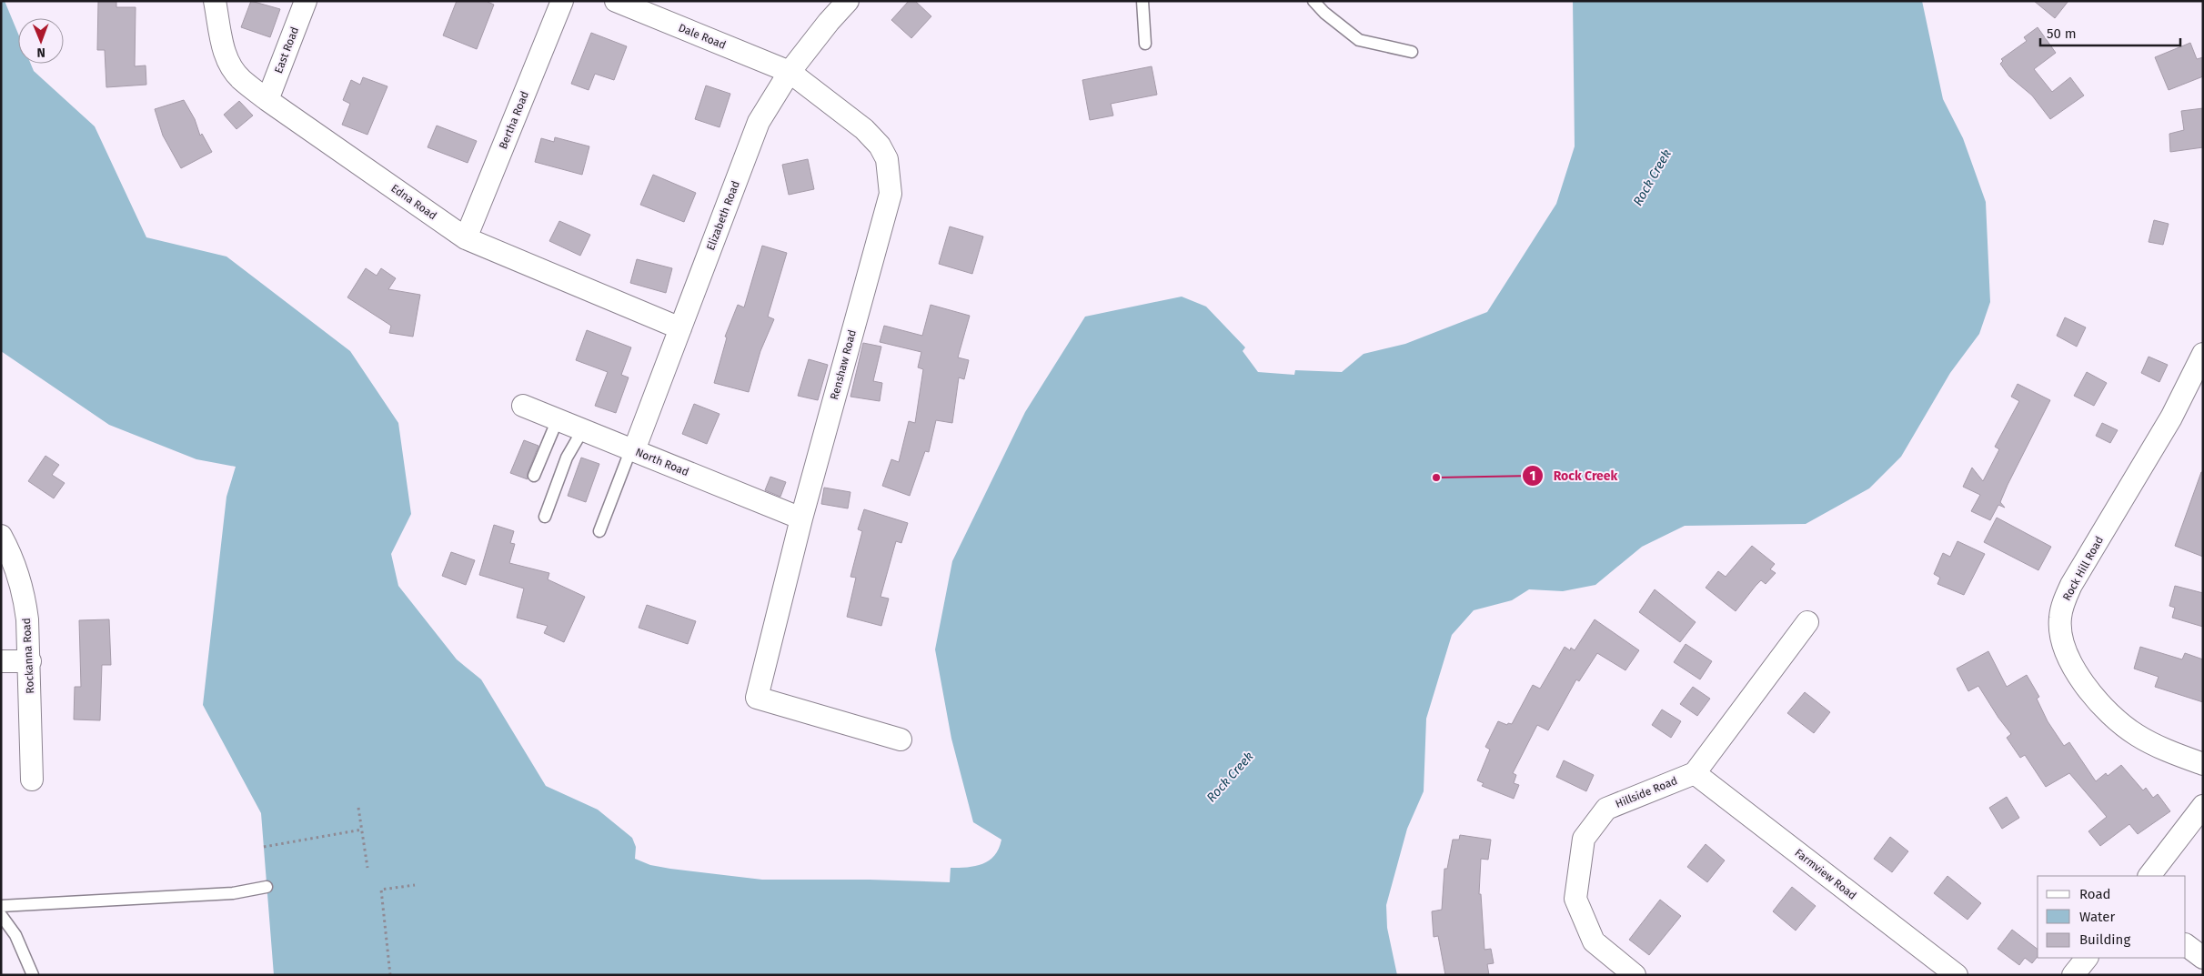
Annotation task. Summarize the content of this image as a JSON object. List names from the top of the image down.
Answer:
{
  "streets": {
    "street": [
      "Dale Road",
      "East Road",
      "Bertha Road",
      "Edna Road",
      "Elizabeth Road",
      "Renshaw Road",
      "North Road",
      "Rock Hill Road",
      "Rockanna Road",
      "Hillside Road",
      "Farmview Road"
    ]
  },
  "crossings": [
    ["Dale Road", "Elizabeth Road"],
    ["Dale Road", "Renshaw Road"],
    ["East Road", "Edna Road"],
    ["Bertha Road", "Edna Road"],
    ["Edna Road", "Elizabeth Road"],
    ["Elizabeth Road", "Renshaw Road"],
    ["Elizabeth Road", "North Road"],
    ["Renshaw Road", "North Road"],
    ["Hillside Road", "Farmview Road"]
  ],
  "water": ["Rock Creek"],
  "places": ["Rock Creek"],
  "legend": ["Road", "Water", "Building"],
  "scale_bar": "50 m",
  "north": "bottom"
}
